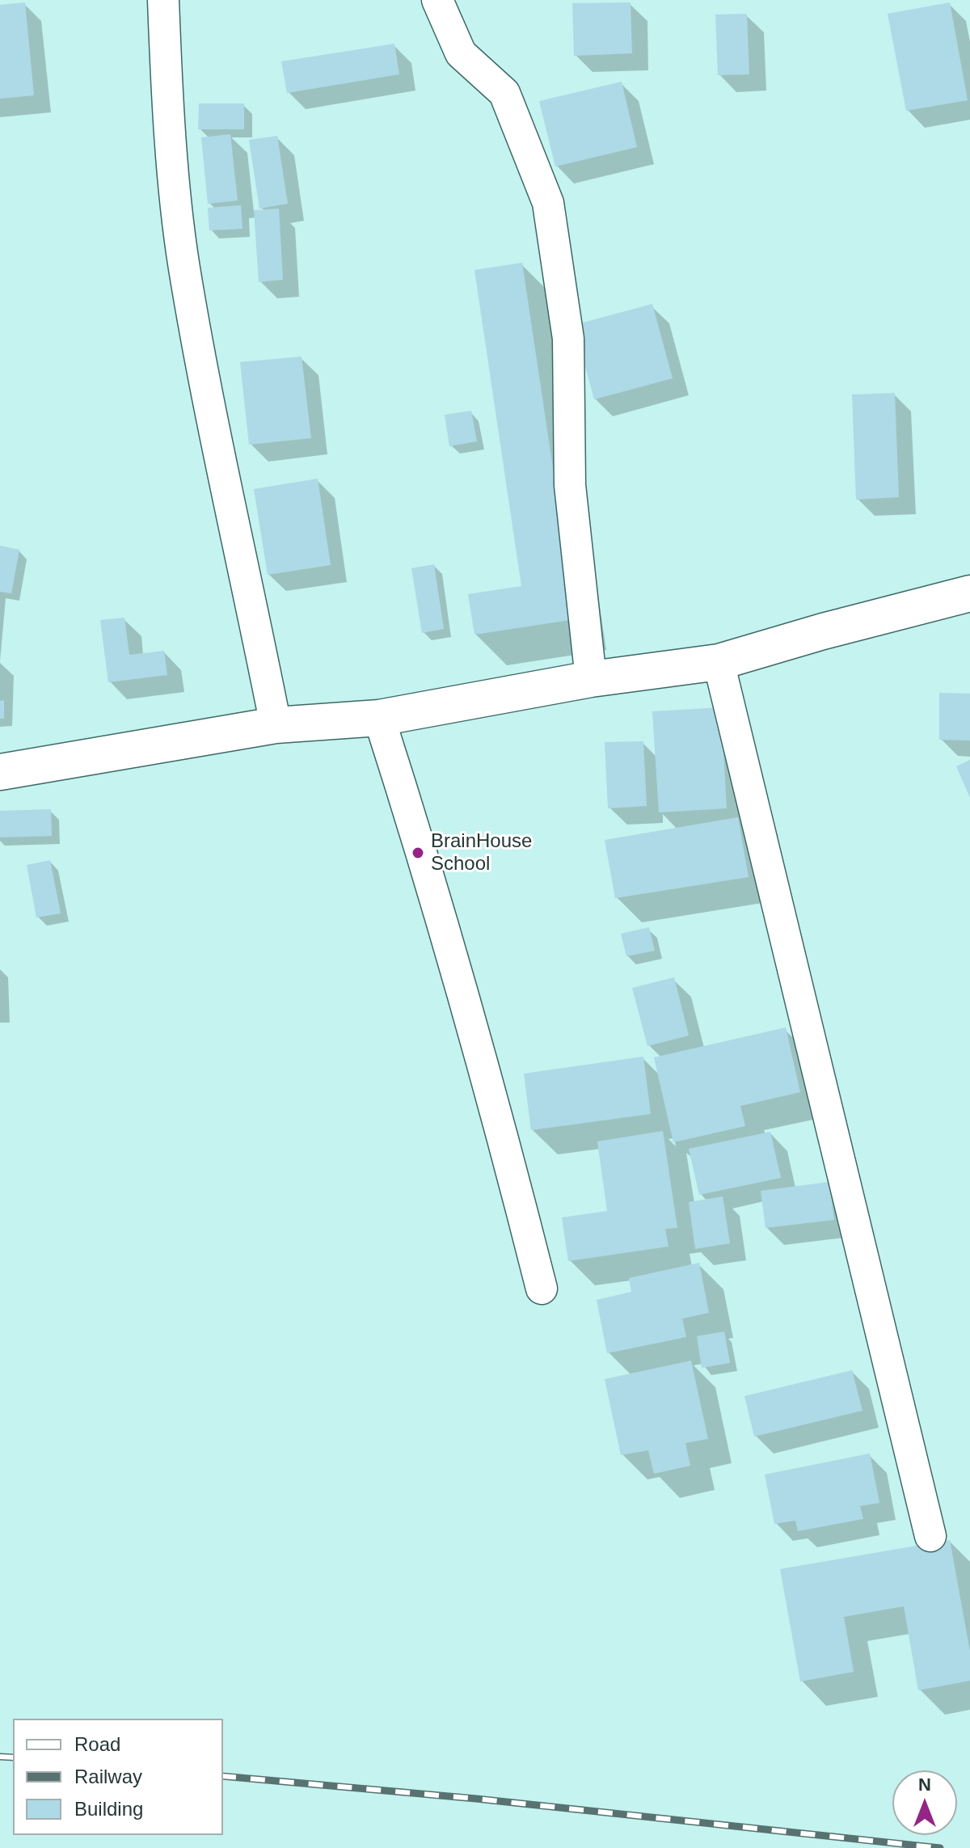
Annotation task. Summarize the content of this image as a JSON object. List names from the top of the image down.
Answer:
{
  "places": ["BrainHouse School"],
  "legend": ["Road", "Railway", "Building"],
  "north": "top"
}
